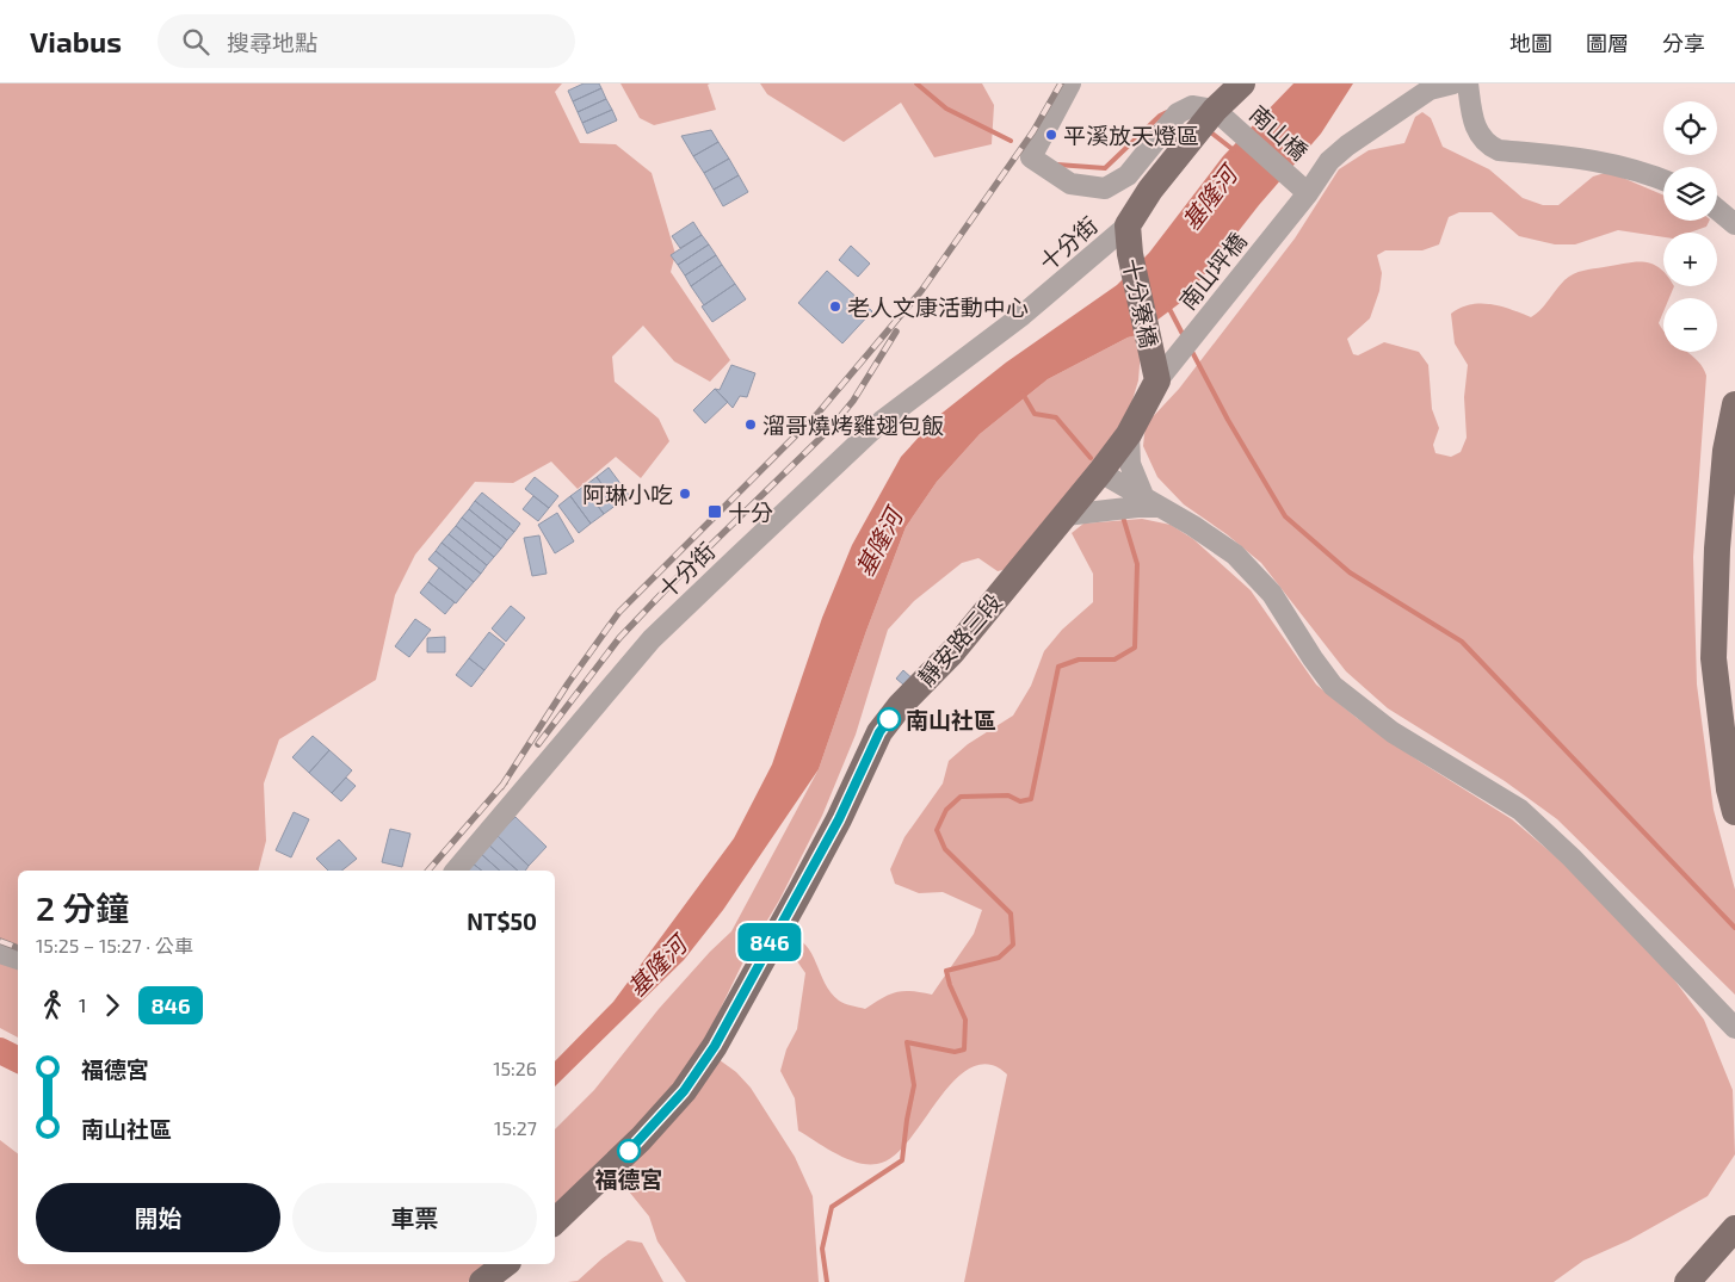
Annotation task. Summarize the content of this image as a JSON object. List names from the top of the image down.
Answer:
{
  "streets": {
    "main road": ["十分寮橋", "靜安路三段"],
    "street": ["南山橋", "十分街", "南山坪橋"]
  },
  "crossings": [
    ["南山橋", "十分街"],
    ["南山橋", "南山坪橋"],
    ["十分街", "十分寮橋"],
    ["南山坪橋", "十分寮橋"],
    ["南山坪橋", "靜安路三段"],
    ["十分寮橋", "靜安路三段"]
  ],
  "water": ["基隆河"],
  "places": {
    "other": [
      "平溪放天燈區",
      "老人文康活動中心",
      "溜哥燒烤雞翅包飯",
      "阿琳小吃",
      "南山社區",
      "福德宮"
    ],
    "transit": ["十分"]
  },
  "lines": ["bus line 846"],
  "page": {
    "header": "Viabus",
    "search": "搜尋地點",
    "nav": ["地圖", "圖層", "分享"],
    "on_map": "846",
    "map_buttons": ["+", "−"],
    "heading": ["2 分鐘", "15:25 – 15:27 · 公車", "NT$50"],
    "legs": ["1", "846"],
    "list": [
      {
        "name": "福德宮",
        "value": "15:26"
      },
      {
        "name": "南山社區",
        "value": "15:27"
      }
    ],
    "buttons": ["開始", "車票"]
  }
}
